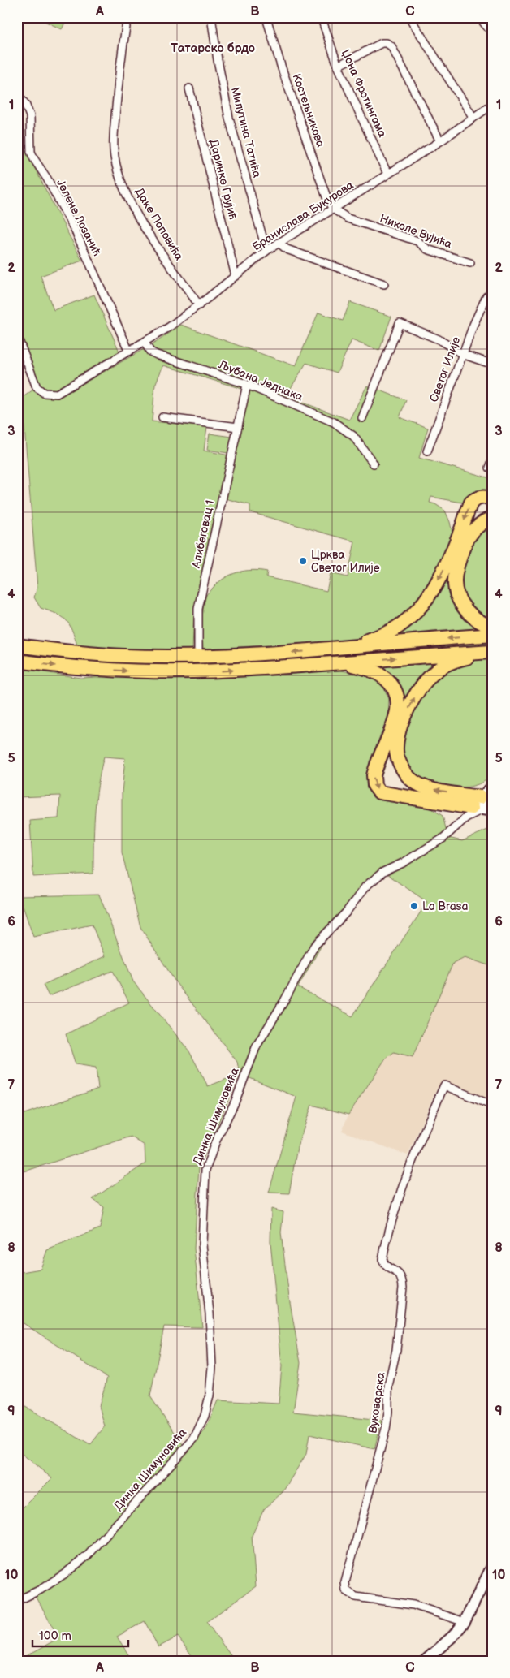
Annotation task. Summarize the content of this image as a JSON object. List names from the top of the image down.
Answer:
{
  "streets": {
    "street": [
      "Џона Фротингама",
      "Костељникова",
      "Милутина Татића",
      "Даринке Грујић",
      "Бранислава Букурова",
      "Јелене Лозанић",
      "Даке Поповића",
      "Николе Вујића",
      "Светог Илије",
      "Љубана Једнака",
      "Алибеговац 1",
      "Динка Шимуновића",
      "Вуковарска"
    ]
  },
  "crossings": [
    ["Џона Фротингама", "Бранислава Букурова"],
    ["Костељникова", "Бранислава Букурова"],
    ["Костељникова", "Николе Вујића"],
    ["Милутина Татића", "Бранислава Букурова"],
    ["Даринке Грујић", "Бранислава Букурова"],
    ["Бранислава Букурова", "Јелене Лозанић"],
    ["Бранислава Букурова", "Даке Поповића"],
    ["Бранислава Букурова", "Николе Вујића"],
    ["Бранислава Букурова", "Љубана Једнака"],
    ["Љубана Једнака", "Алибеговац 1"]
  ],
  "districts": ["Татарско брдо"],
  "places": ["Црква Светог Илије", "La Brasa"],
  "scale_bar": "100 m",
  "grid": {
    "columns": ["A", "B", "C"],
    "rows": [
      "1",
      "2",
      "3",
      "4",
      "5",
      "6",
      "7",
      "8",
      "9",
      "10"
    ]
  }
}
